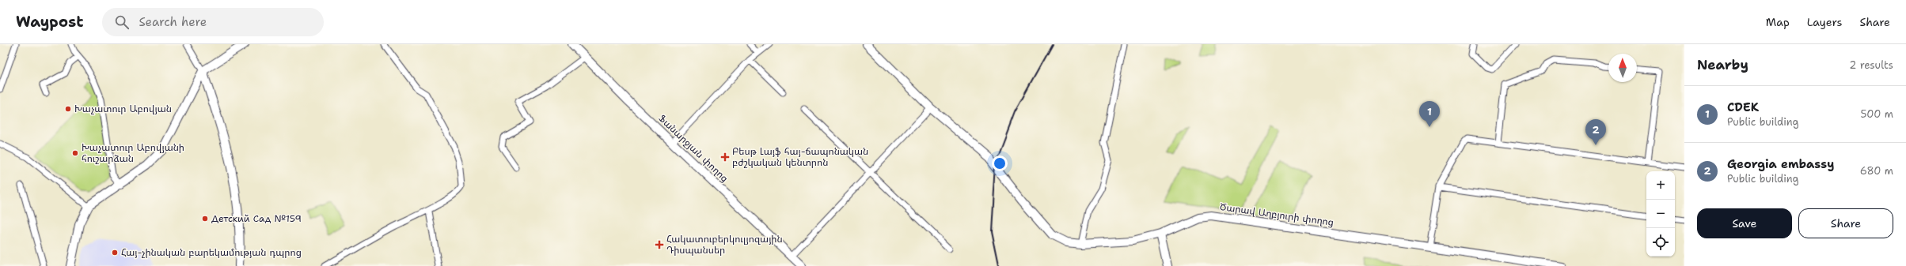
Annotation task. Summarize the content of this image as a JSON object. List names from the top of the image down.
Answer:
{
  "streets": {
    "main road": ["Ֆանարջյան փողոց", "Ծարավ Աղբյուրի փողոց"]
  },
  "places": {
    "other": [
      "Խաչատուր Աբովյան",
      "Խաչատուր Աբովյանի հուշարձան",
      "Детский Сад №159",
      "Հայ-չինական բարեկամության դպրոց"
    ],
    "health": ["Բեսթ Լայֆ հայ-ճապոնական բժշկական կենտրոն", "Հակատուբերկուլյոզային Դիսպանսեր"]
  },
  "north": "top",
  "page": {
    "header": "Waypost",
    "search": "Search here",
    "nav": ["Map", "Layers", "Share"],
    "heading": ["Nearby", "2 results"],
    "list": [
      {
        "mark": "1",
        "name": "CDEK",
        "note": "Public building",
        "value": "500 m"
      },
      {
        "mark": "2",
        "name": "Georgia embassy",
        "note": "Public building",
        "value": "680 m"
      }
    ],
    "pins": ["1", "2"],
    "map_buttons": ["+", "−"],
    "buttons": ["Save", "Share"]
  }
}
